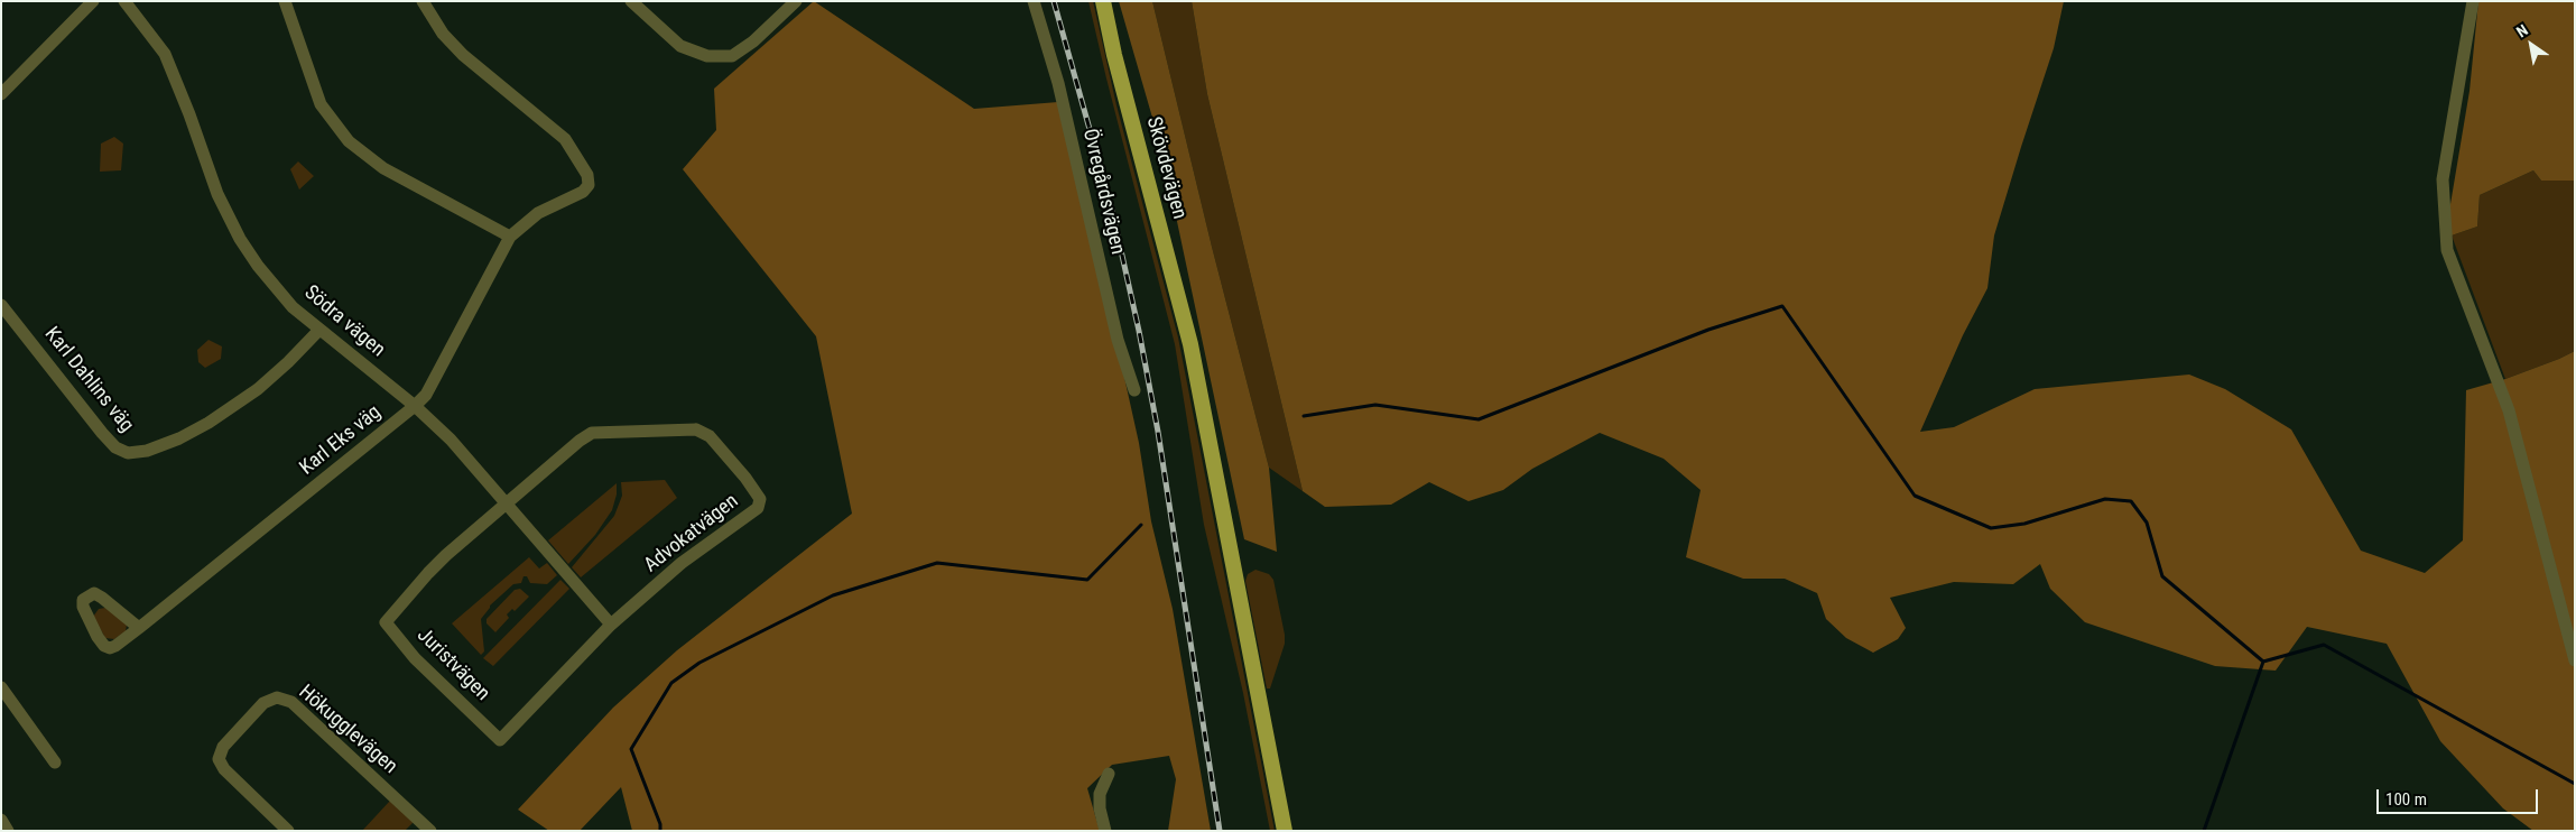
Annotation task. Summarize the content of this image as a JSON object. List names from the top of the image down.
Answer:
{
  "streets": {
    "main road": ["Skövdevägen"],
    "street": [
      "Övregårdsvägen",
      "Södra vägen",
      "Karl Dahlins väg",
      "Karl Eks väg",
      "Advokatvägen",
      "Juristvägen",
      "Hökugglevägen"
    ]
  },
  "crossings": [
    ["Södra vägen", "Karl Dahlins väg"],
    ["Södra vägen", "Karl Eks väg"],
    ["Södra vägen", "Advokatvägen"],
    ["Södra vägen", "Juristvägen"],
    ["Advokatvägen", "Juristvägen"]
  ],
  "scale_bar": "100 m",
  "north": "top left"
}
